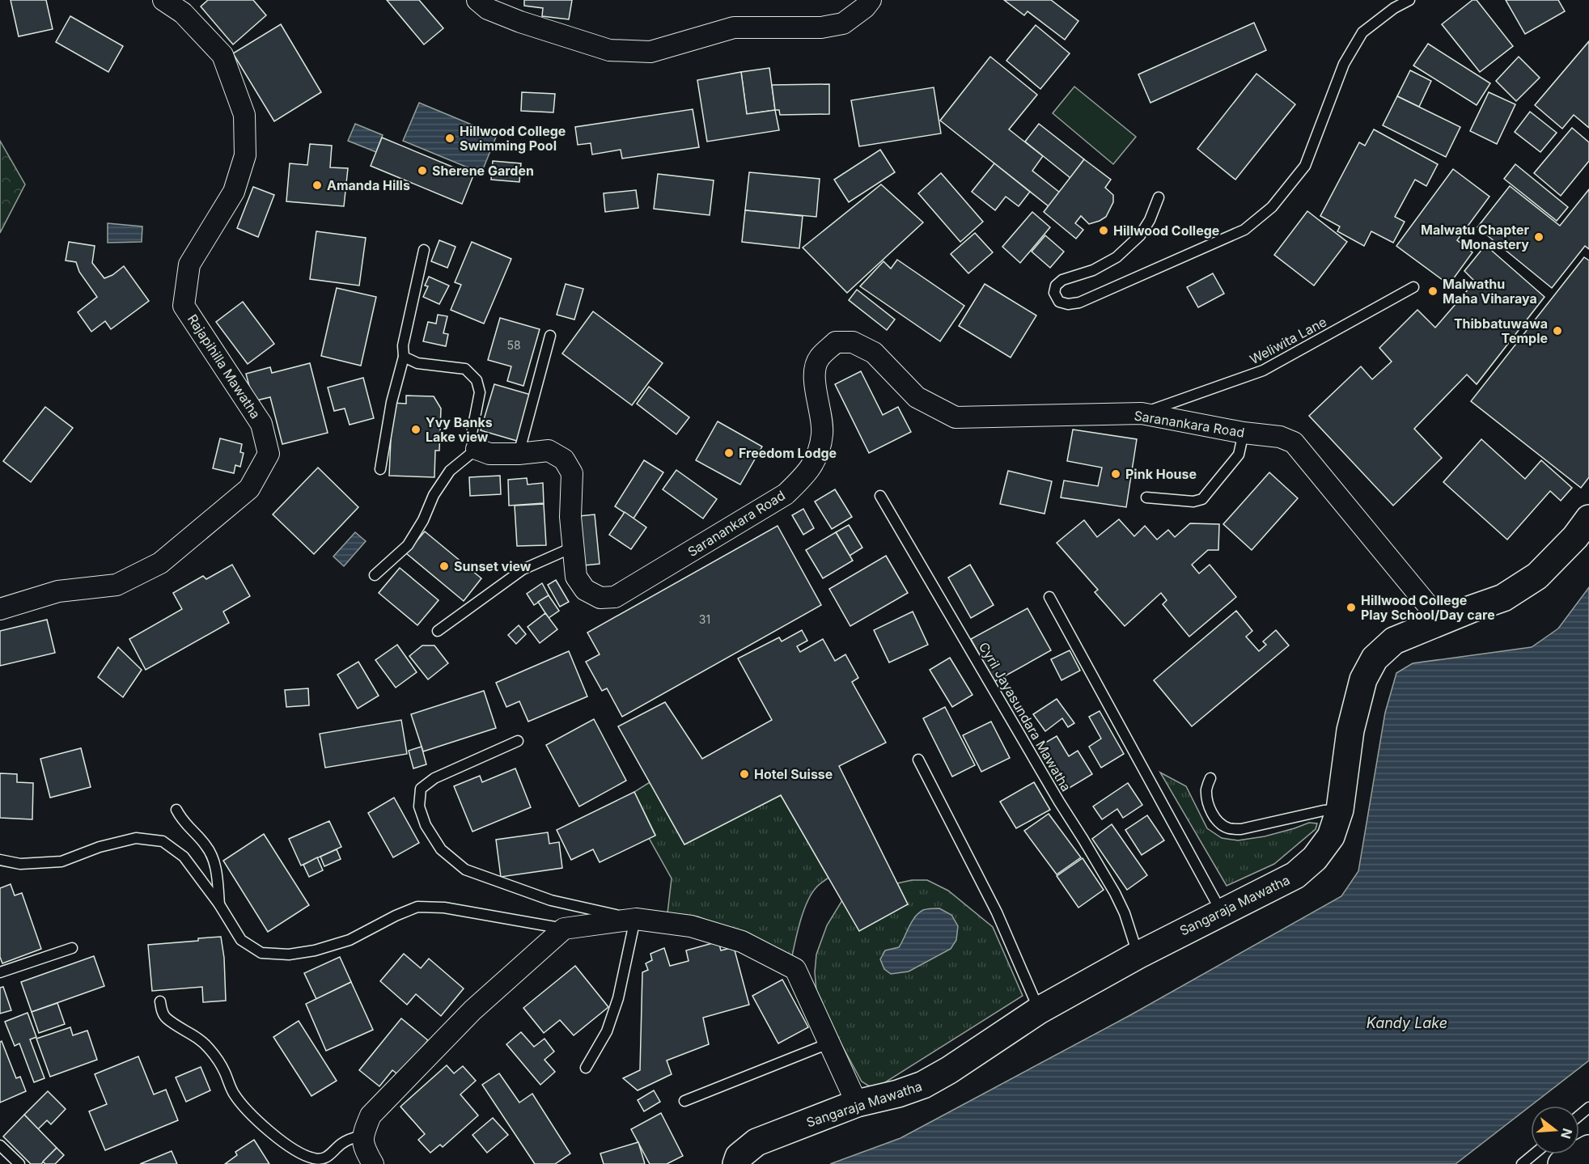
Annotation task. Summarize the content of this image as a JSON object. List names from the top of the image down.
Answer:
{
  "streets": {
    "main road": ["Sangaraja Mawatha"],
    "street": ["Rajapihilla Mawatha", "Saranankara Road"],
    "lane": ["Weliwita Lane", "Cyril Jayasundara Mawatha"]
  },
  "crossings": [
    ["Weliwita Lane", "Saranankara Road"],
    ["Saranankara Road", "Sangaraja Mawatha"],
    ["Cyril Jayasundara Mawatha", "Sangaraja Mawatha"]
  ],
  "water": ["Kandy Lake"],
  "places": [
    "Hillwood College Swimming Pool",
    "Sherene Garden",
    "Amanda Hills",
    "Hillwood College",
    "Malwatu Chapter Monastery",
    "Malwathu Maha Viharaya",
    "Thibbatuwawa Temple",
    "Yvy Banks Lake view",
    "Freedom Lodge",
    "Pink House",
    "Sunset view",
    "Hillwood College Play School/Day care",
    "Hotel Suisse"
  ],
  "house_numbers": ["58", "31"],
  "north": "right"
}
